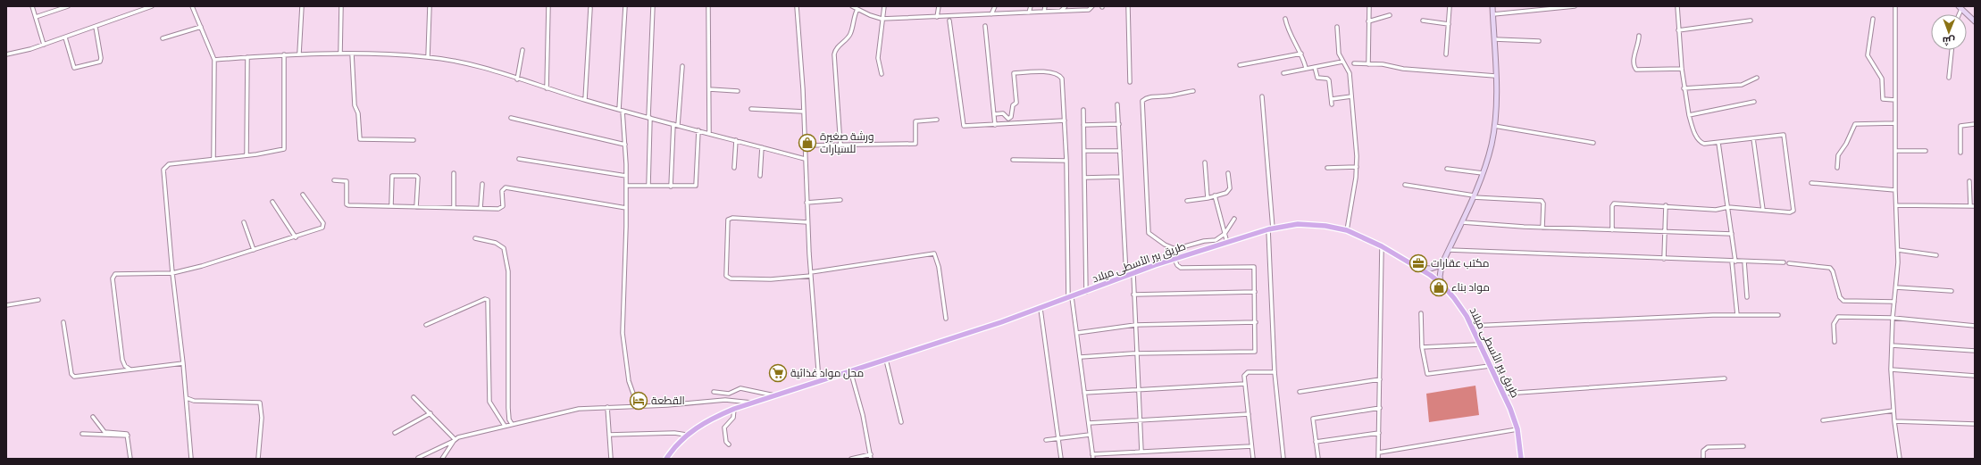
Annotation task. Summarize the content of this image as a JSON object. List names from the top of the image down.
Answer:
{
  "streets": {
    "main road": ["طريق بير الأسطى ميلاد"]
  },
  "places": {
    "shop": ["ورشة صغيرة للسيارات", "مواد بناء"],
    "office": ["مكتب عقارات"],
    "supermarket": ["محل مواد غذائية"],
    "hotel": ["القطعة"]
  },
  "north": "bottom"
}
